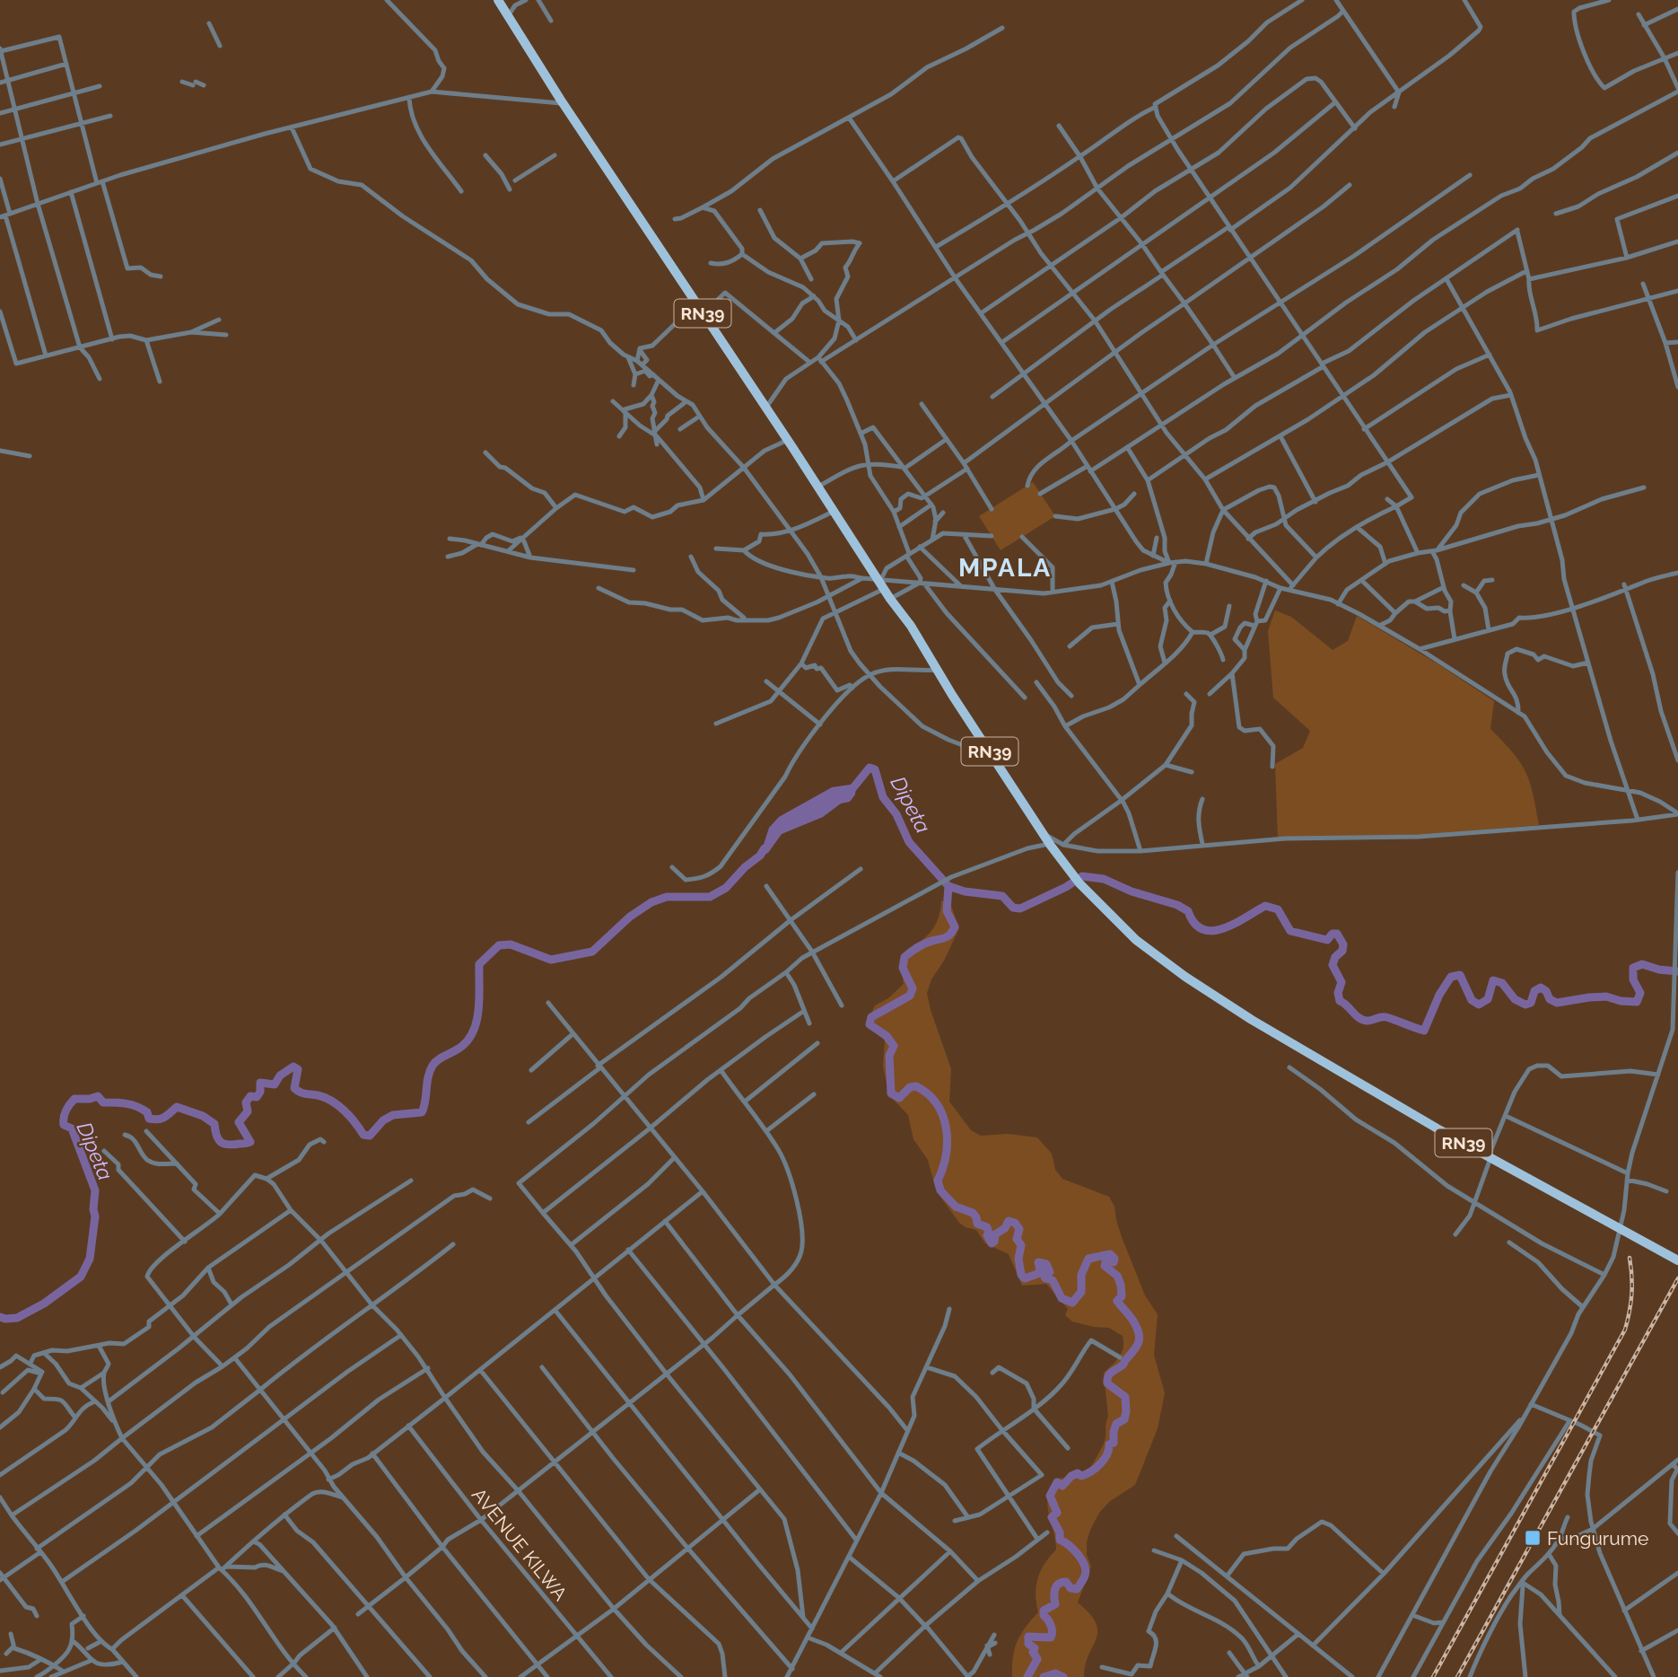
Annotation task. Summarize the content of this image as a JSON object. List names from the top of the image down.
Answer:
{
  "streets": {
    "highway": ["RN39"],
    "street": ["AVENUE KILWA"]
  },
  "districts": ["MPALA"],
  "water": ["Dipeta"],
  "places": {
    "transit": ["Fungurume"]
  }
}
